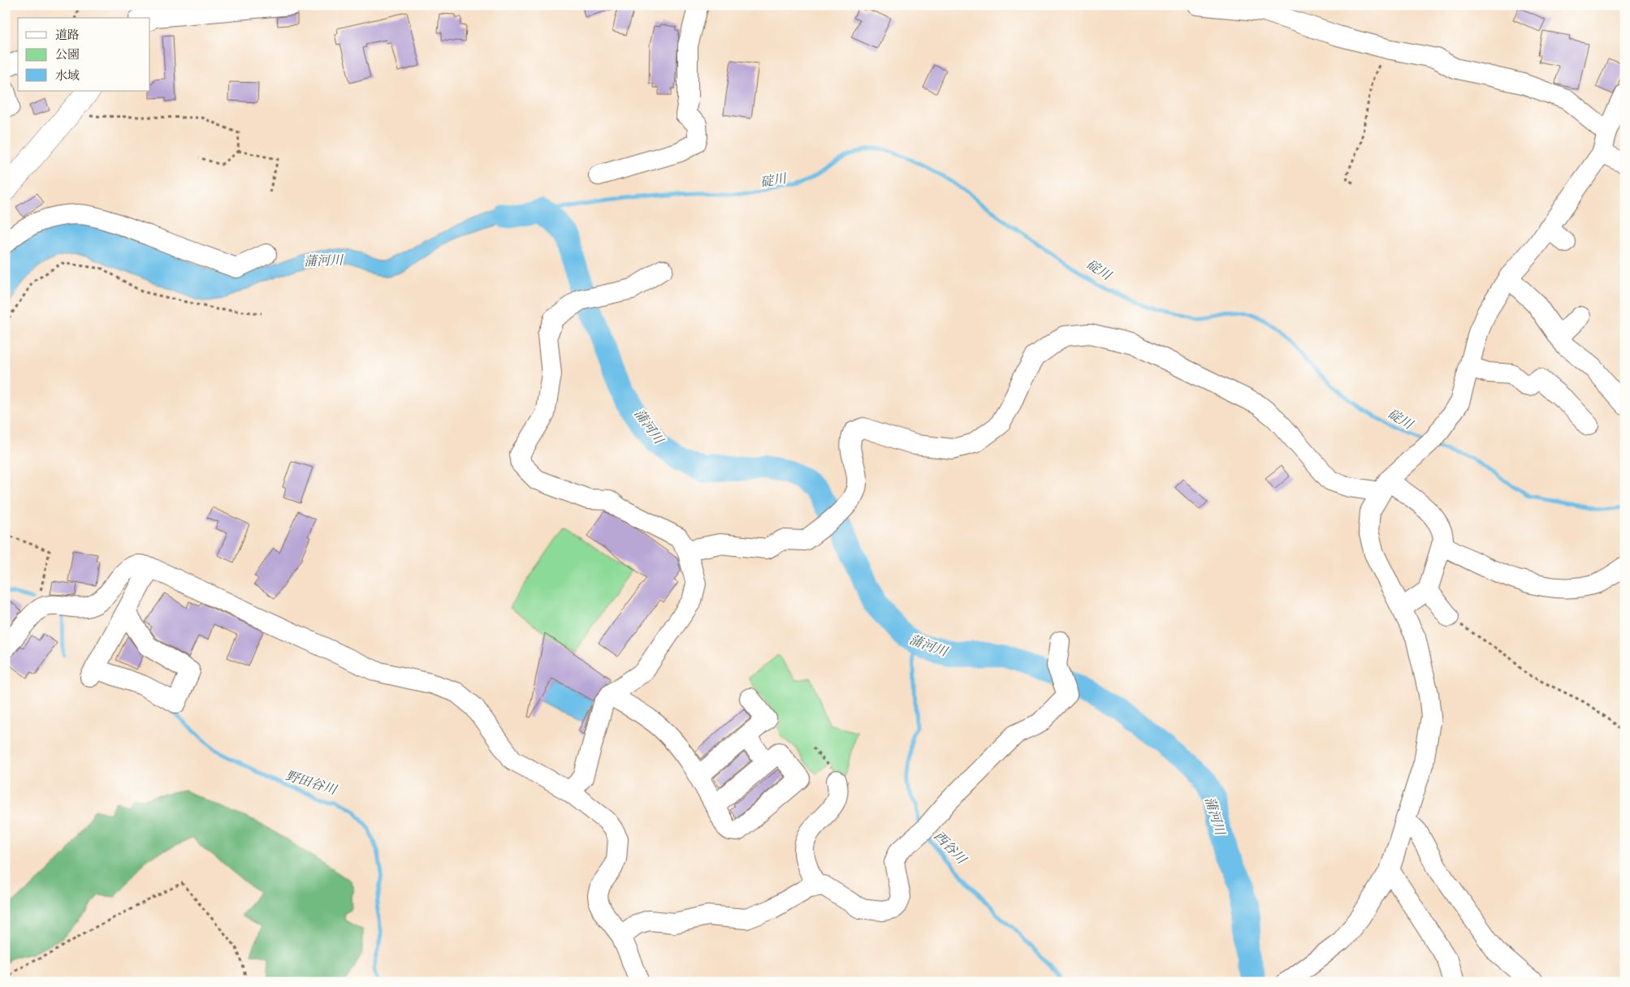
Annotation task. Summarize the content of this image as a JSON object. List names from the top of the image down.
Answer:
{
  "water": [
    "碇川",
    "蒲河川",
    "野田谷川",
    "西谷川"
  ],
  "legend": ["道路", "公園", "水域"]
}
